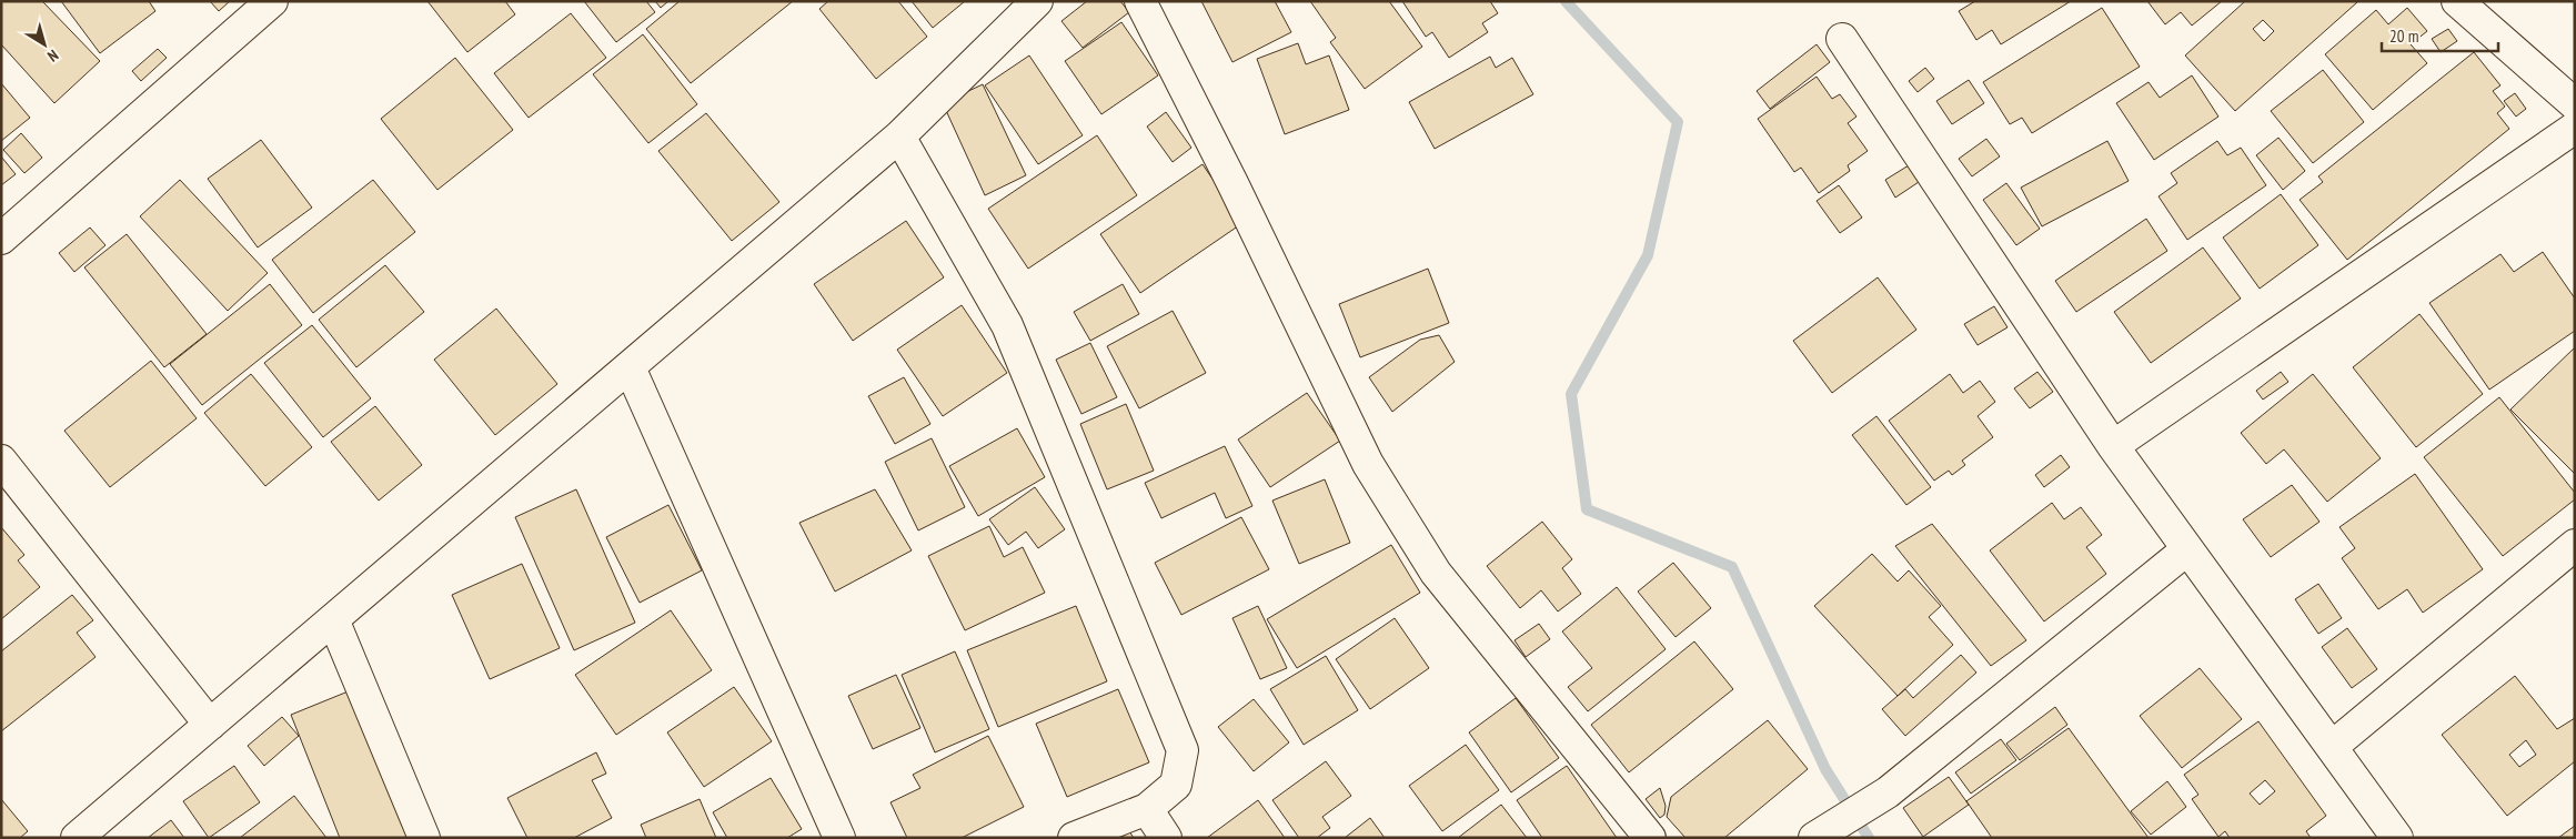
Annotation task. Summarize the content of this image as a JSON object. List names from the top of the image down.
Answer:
{
  "scale_bar": "20 m",
  "north": "bottom right"
}
